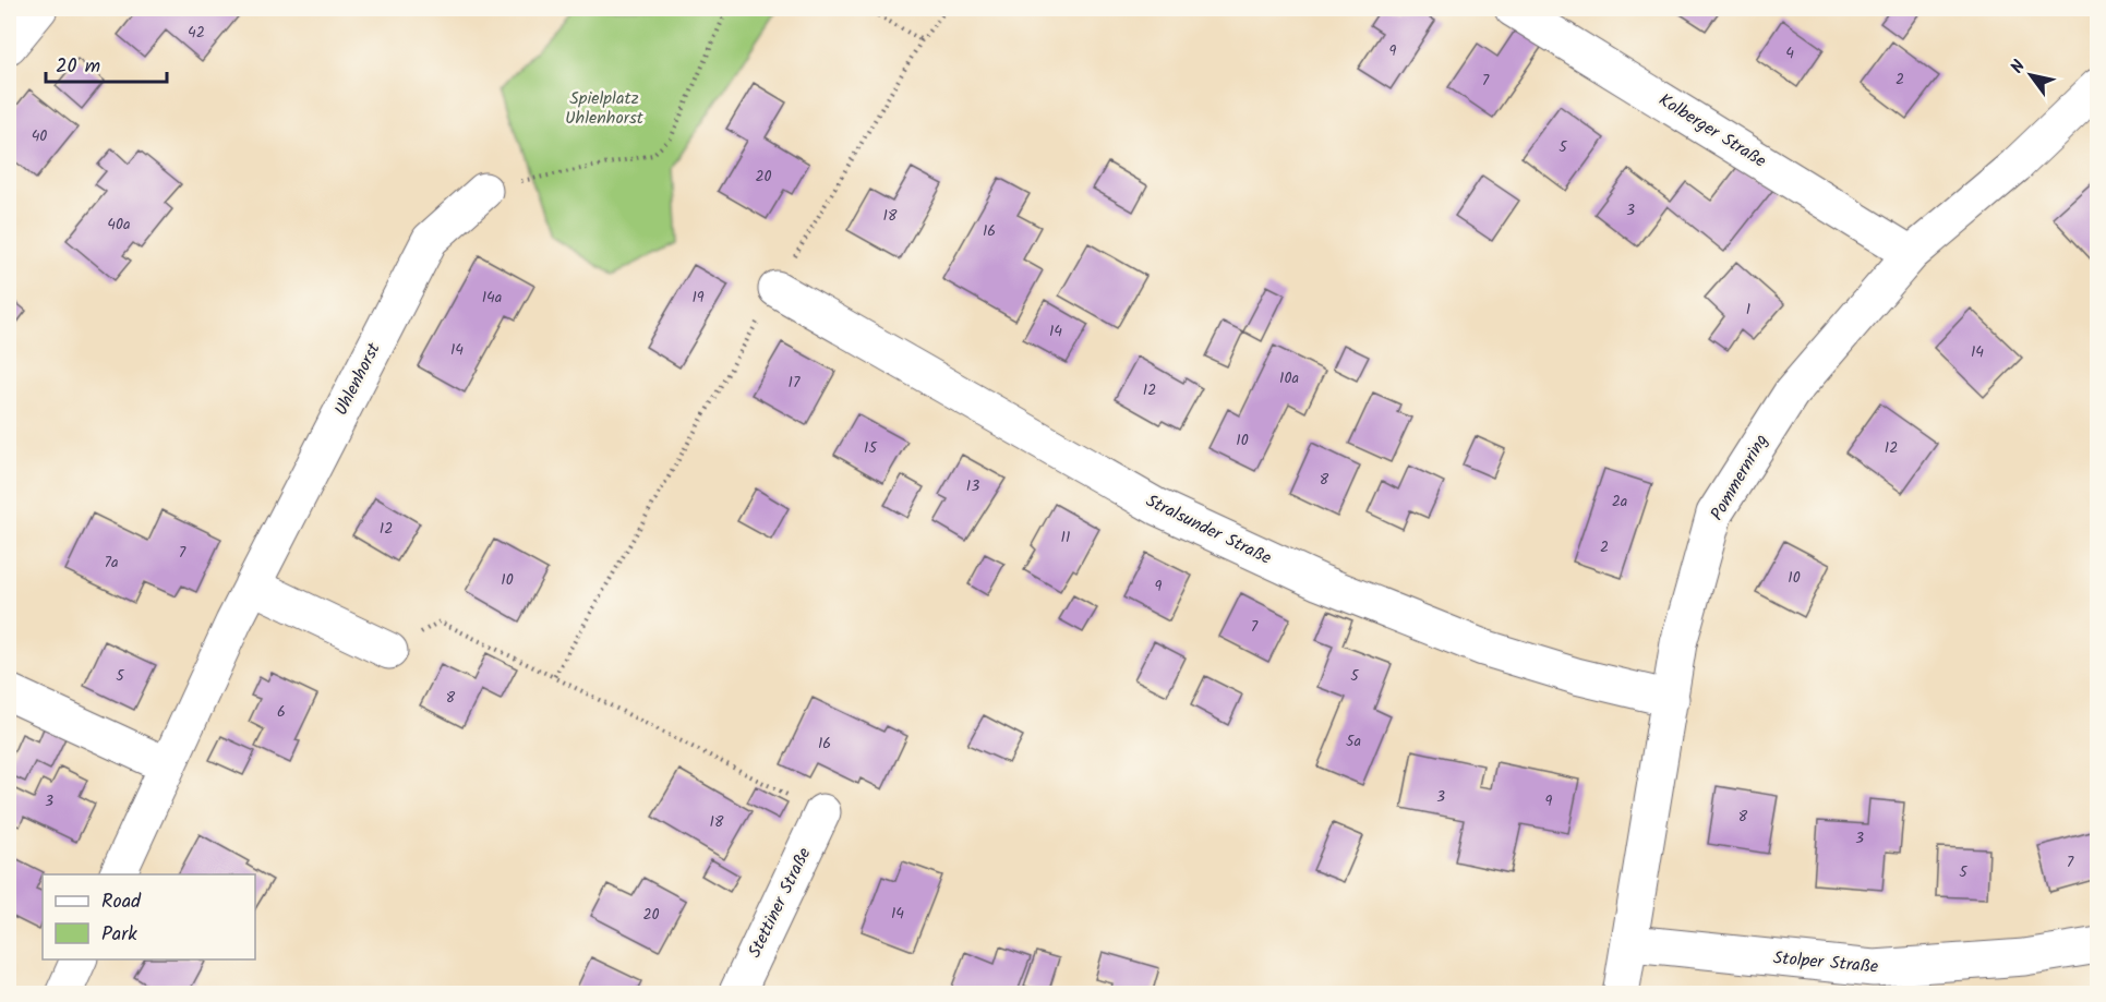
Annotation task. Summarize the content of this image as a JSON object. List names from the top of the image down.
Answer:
{
  "streets": {
    "street": [
      "Kolberger Straße",
      "Uhlenhorst",
      "Pommernring",
      "Stralsunder Straße",
      "Stettiner Straße",
      "Stolper Straße"
    ]
  },
  "crossings": [
    ["Kolberger Straße", "Pommernring"],
    ["Pommernring", "Stralsunder Straße"],
    ["Pommernring", "Stolper Straße"]
  ],
  "parks": ["Spielplatz Uhlenhorst"],
  "house_numbers": [
    "42",
    "9",
    "4",
    "2",
    "7",
    "40",
    "5",
    "20",
    "3",
    "18",
    "40a",
    "16",
    "14a",
    "19",
    "1",
    "14",
    "14",
    "14",
    "10a",
    "17",
    "12",
    "10",
    "15",
    "12",
    "8",
    "13",
    "2a",
    "12",
    "11",
    "2",
    "7",
    "7a",
    "10",
    "10",
    "9",
    "7",
    "5",
    "5",
    "8",
    "6",
    "5a",
    "16",
    "3",
    "3",
    "9",
    "8",
    "18",
    "3",
    "7",
    "5",
    "14",
    "20"
  ],
  "legend": ["Road", "Park"],
  "scale_bar": "20 m",
  "north": "top left"
}
